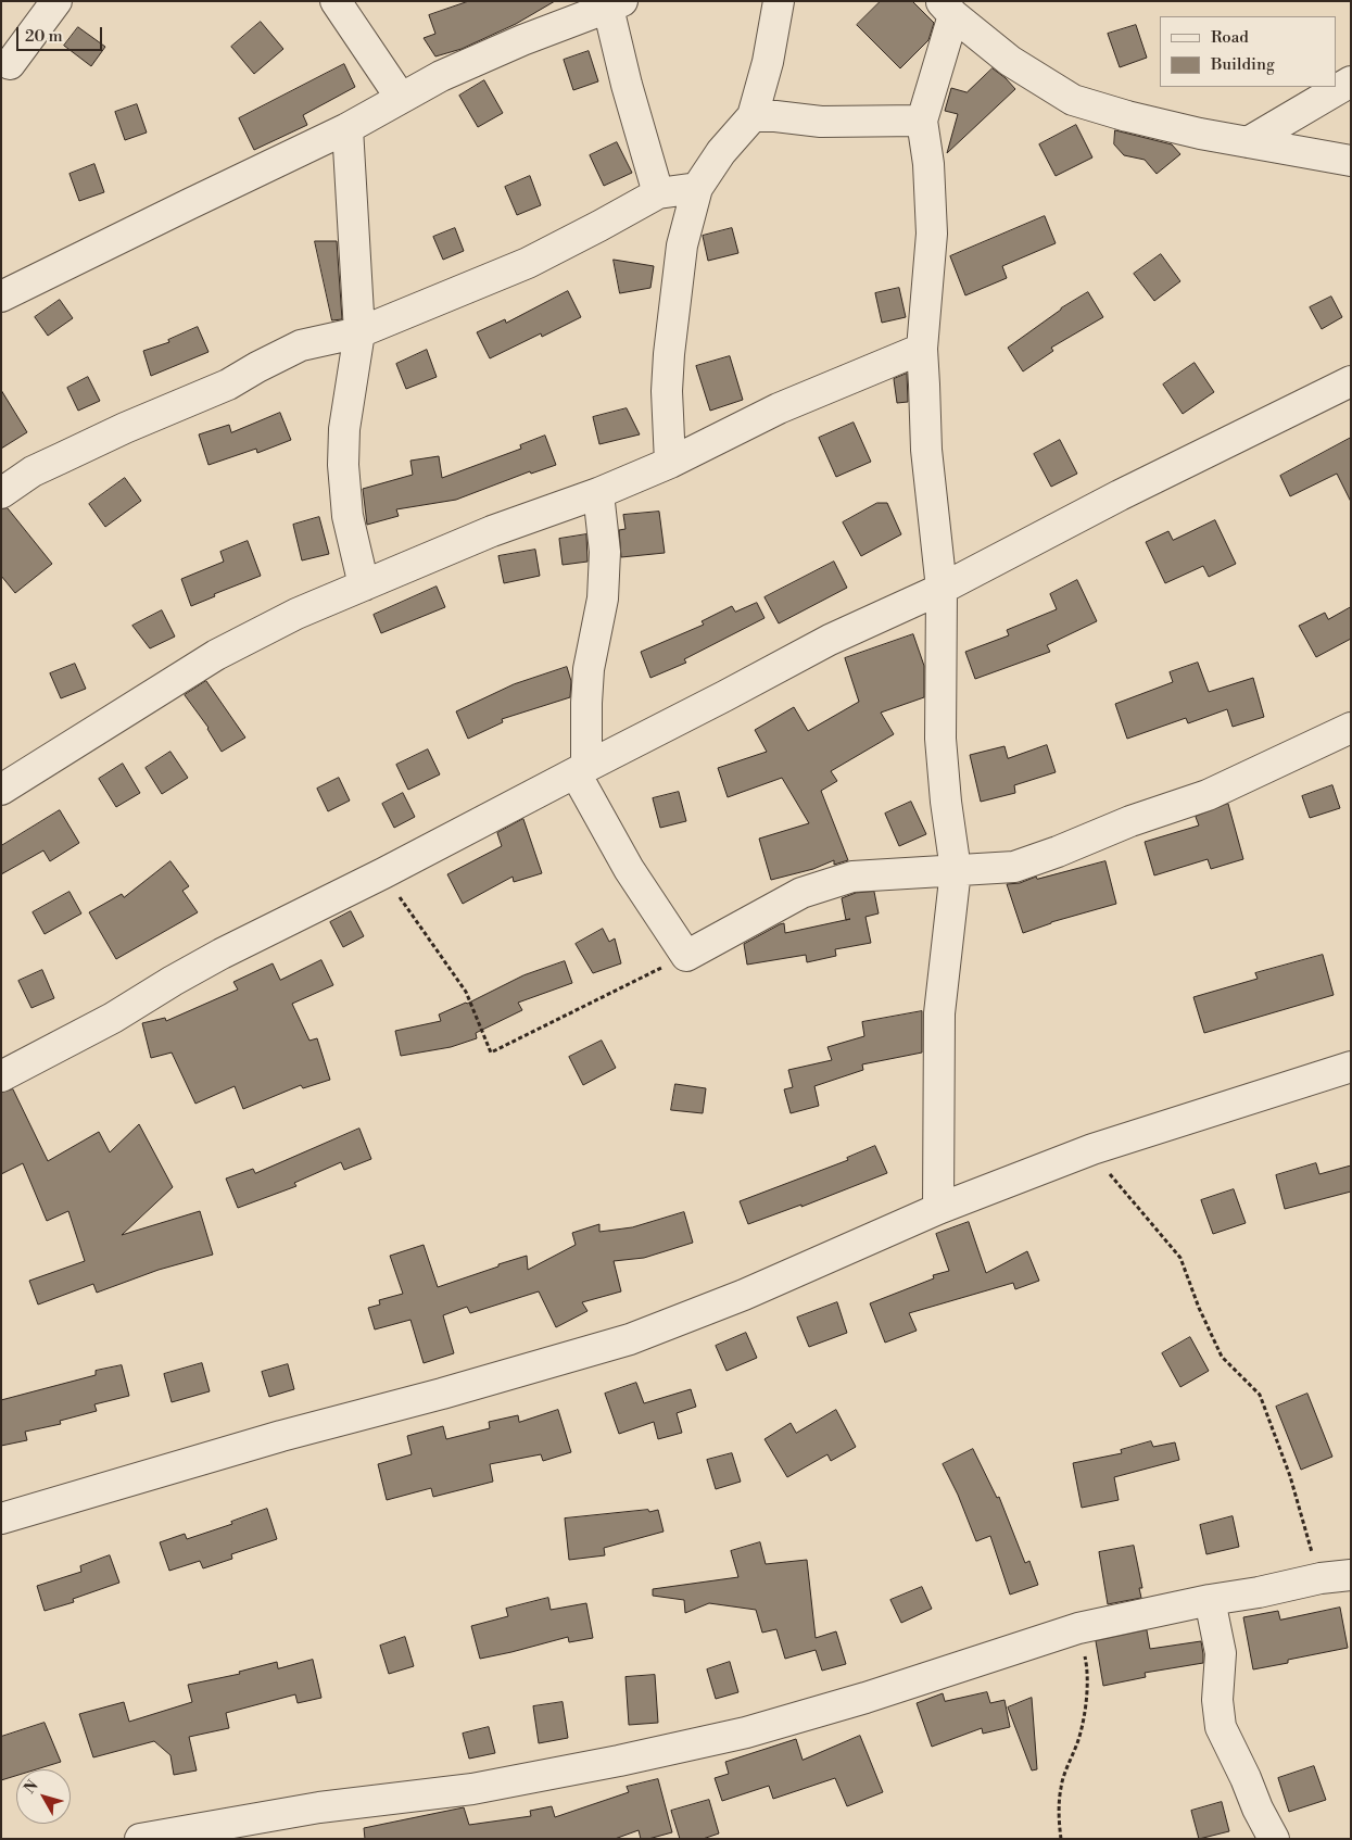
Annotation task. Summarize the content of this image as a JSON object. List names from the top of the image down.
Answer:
{
  "legend": ["Road", "Building"],
  "scale_bar": "20 m",
  "north": "top left"
}
